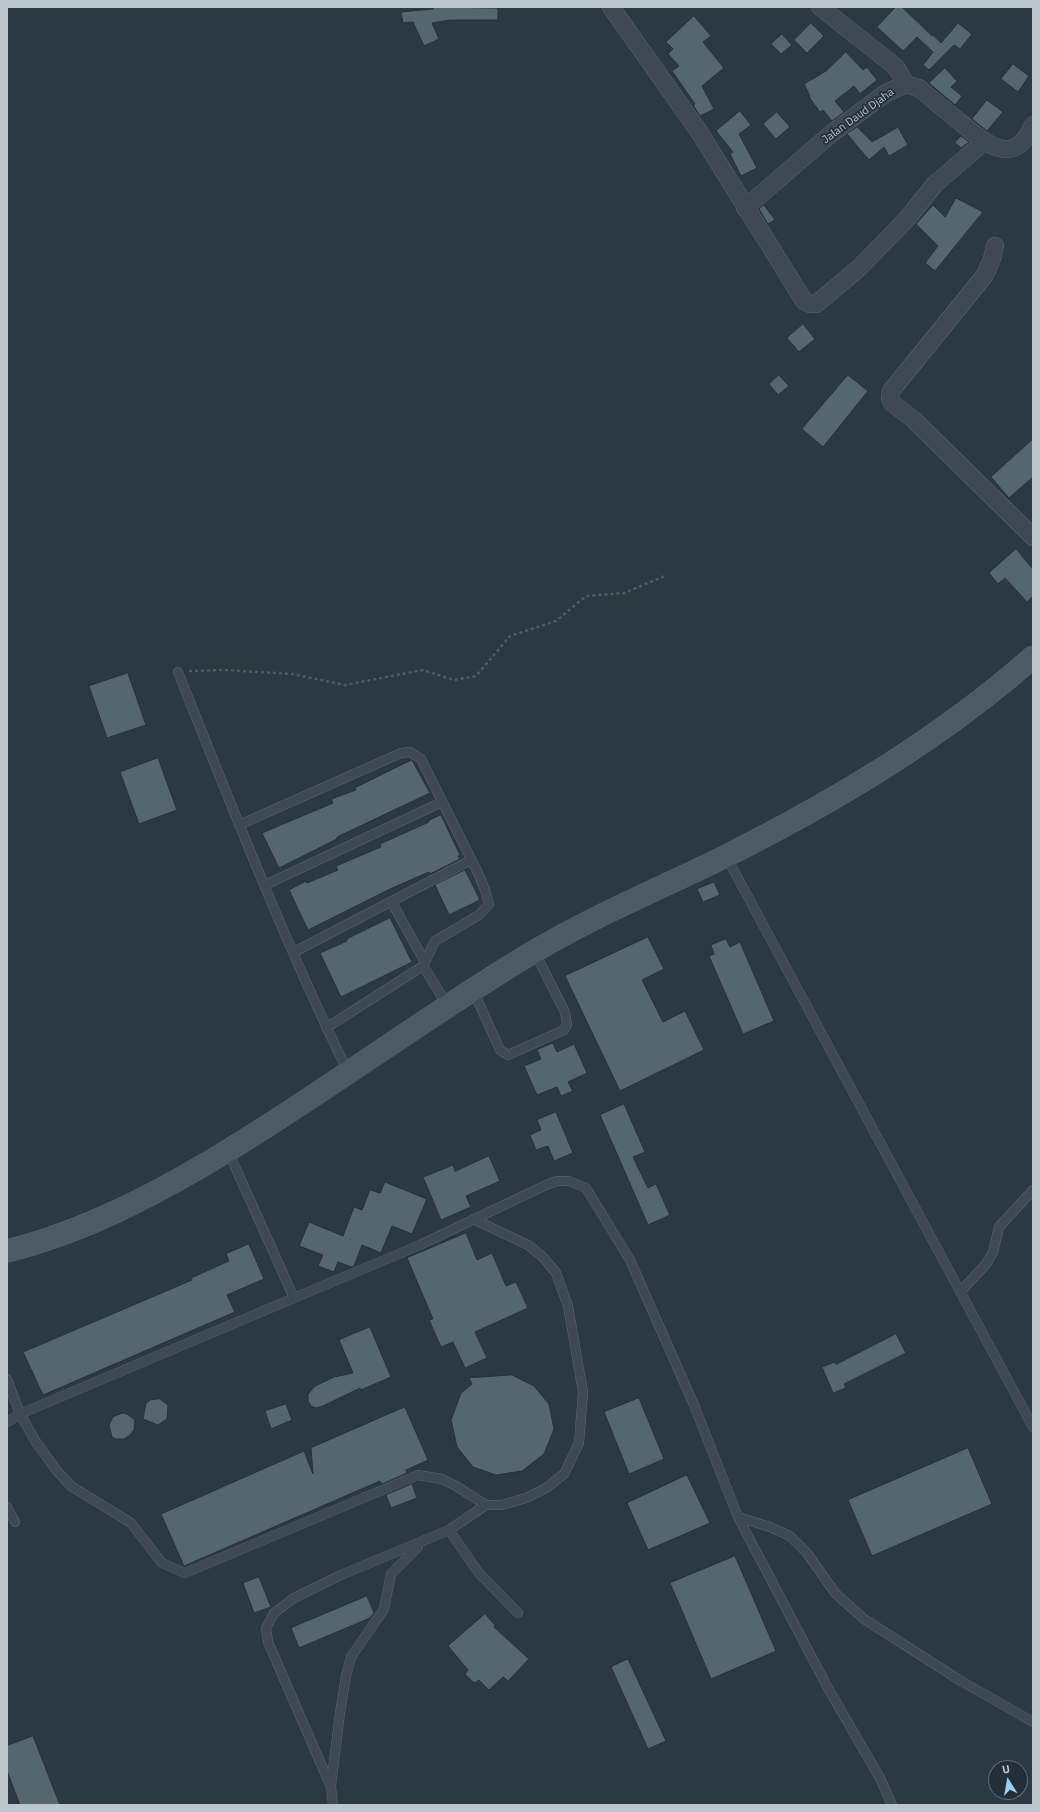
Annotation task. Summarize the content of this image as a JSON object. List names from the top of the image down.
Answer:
{
  "streets": {
    "street": ["Jalan Daud Djaha"]
  },
  "north": "top"
}
